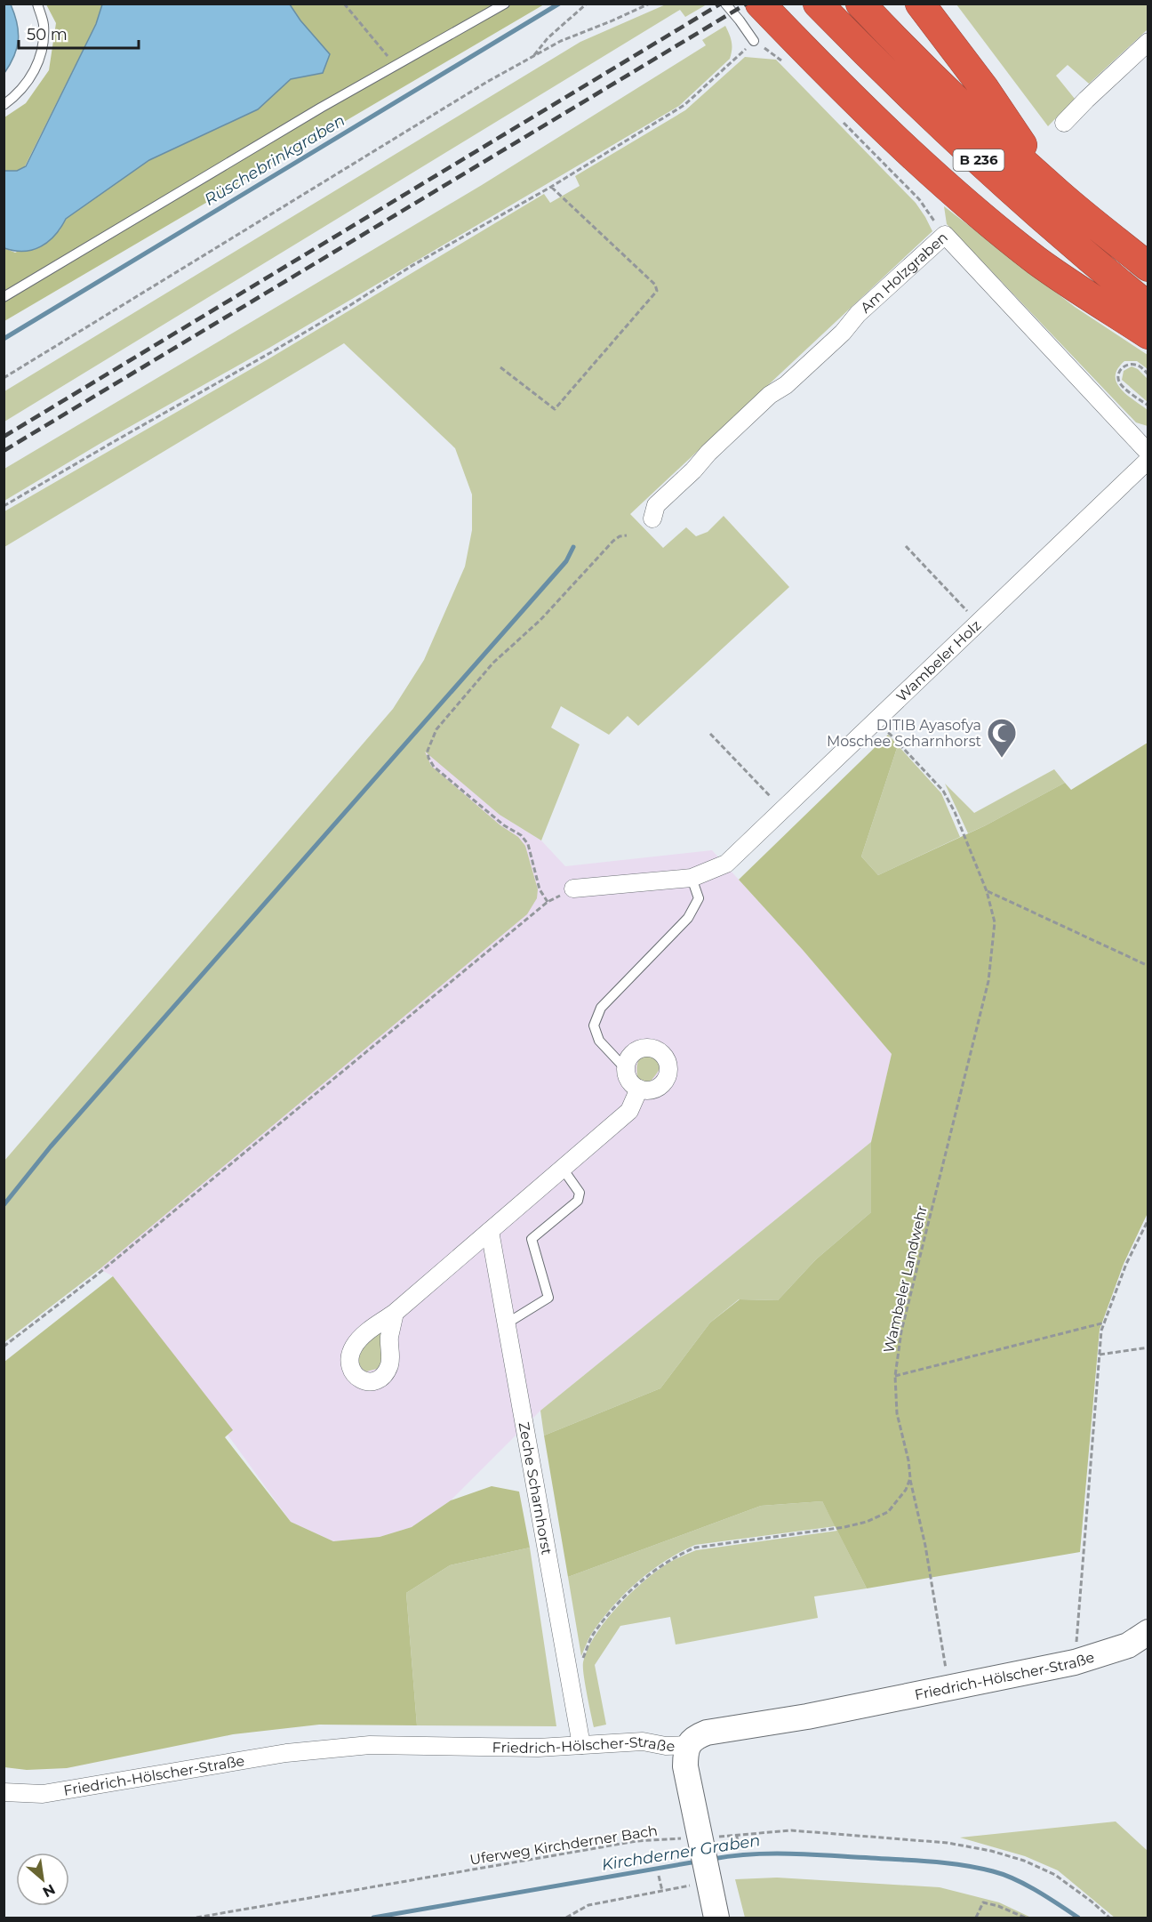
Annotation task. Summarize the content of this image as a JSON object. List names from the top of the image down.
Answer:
{
  "streets": {
    "highway": ["B 236"],
    "street": [
      "Am Holzgraben",
      "Wambeler Holz",
      "Zeche Scharnhorst",
      "Friedrich-Hölscher-Straße"
    ],
    "path": ["Wambeler Landwehr", "Uferweg Kirchderner Bach"]
  },
  "crossings": [
    ["Wambeler Holz", "Wambeler Landwehr"],
    ["Wambeler Landwehr", "Friedrich-Hölscher-Straße"],
    ["Zeche Scharnhorst", "Friedrich-Hölscher-Straße"]
  ],
  "water": ["Rüschebrinkgraben", "Kirchderner Graben"],
  "places": {
    "mosque": ["DITIB Ayasofya Moschee Scharnhorst"]
  },
  "scale_bar": "50 m",
  "north": "bottom right"
}
